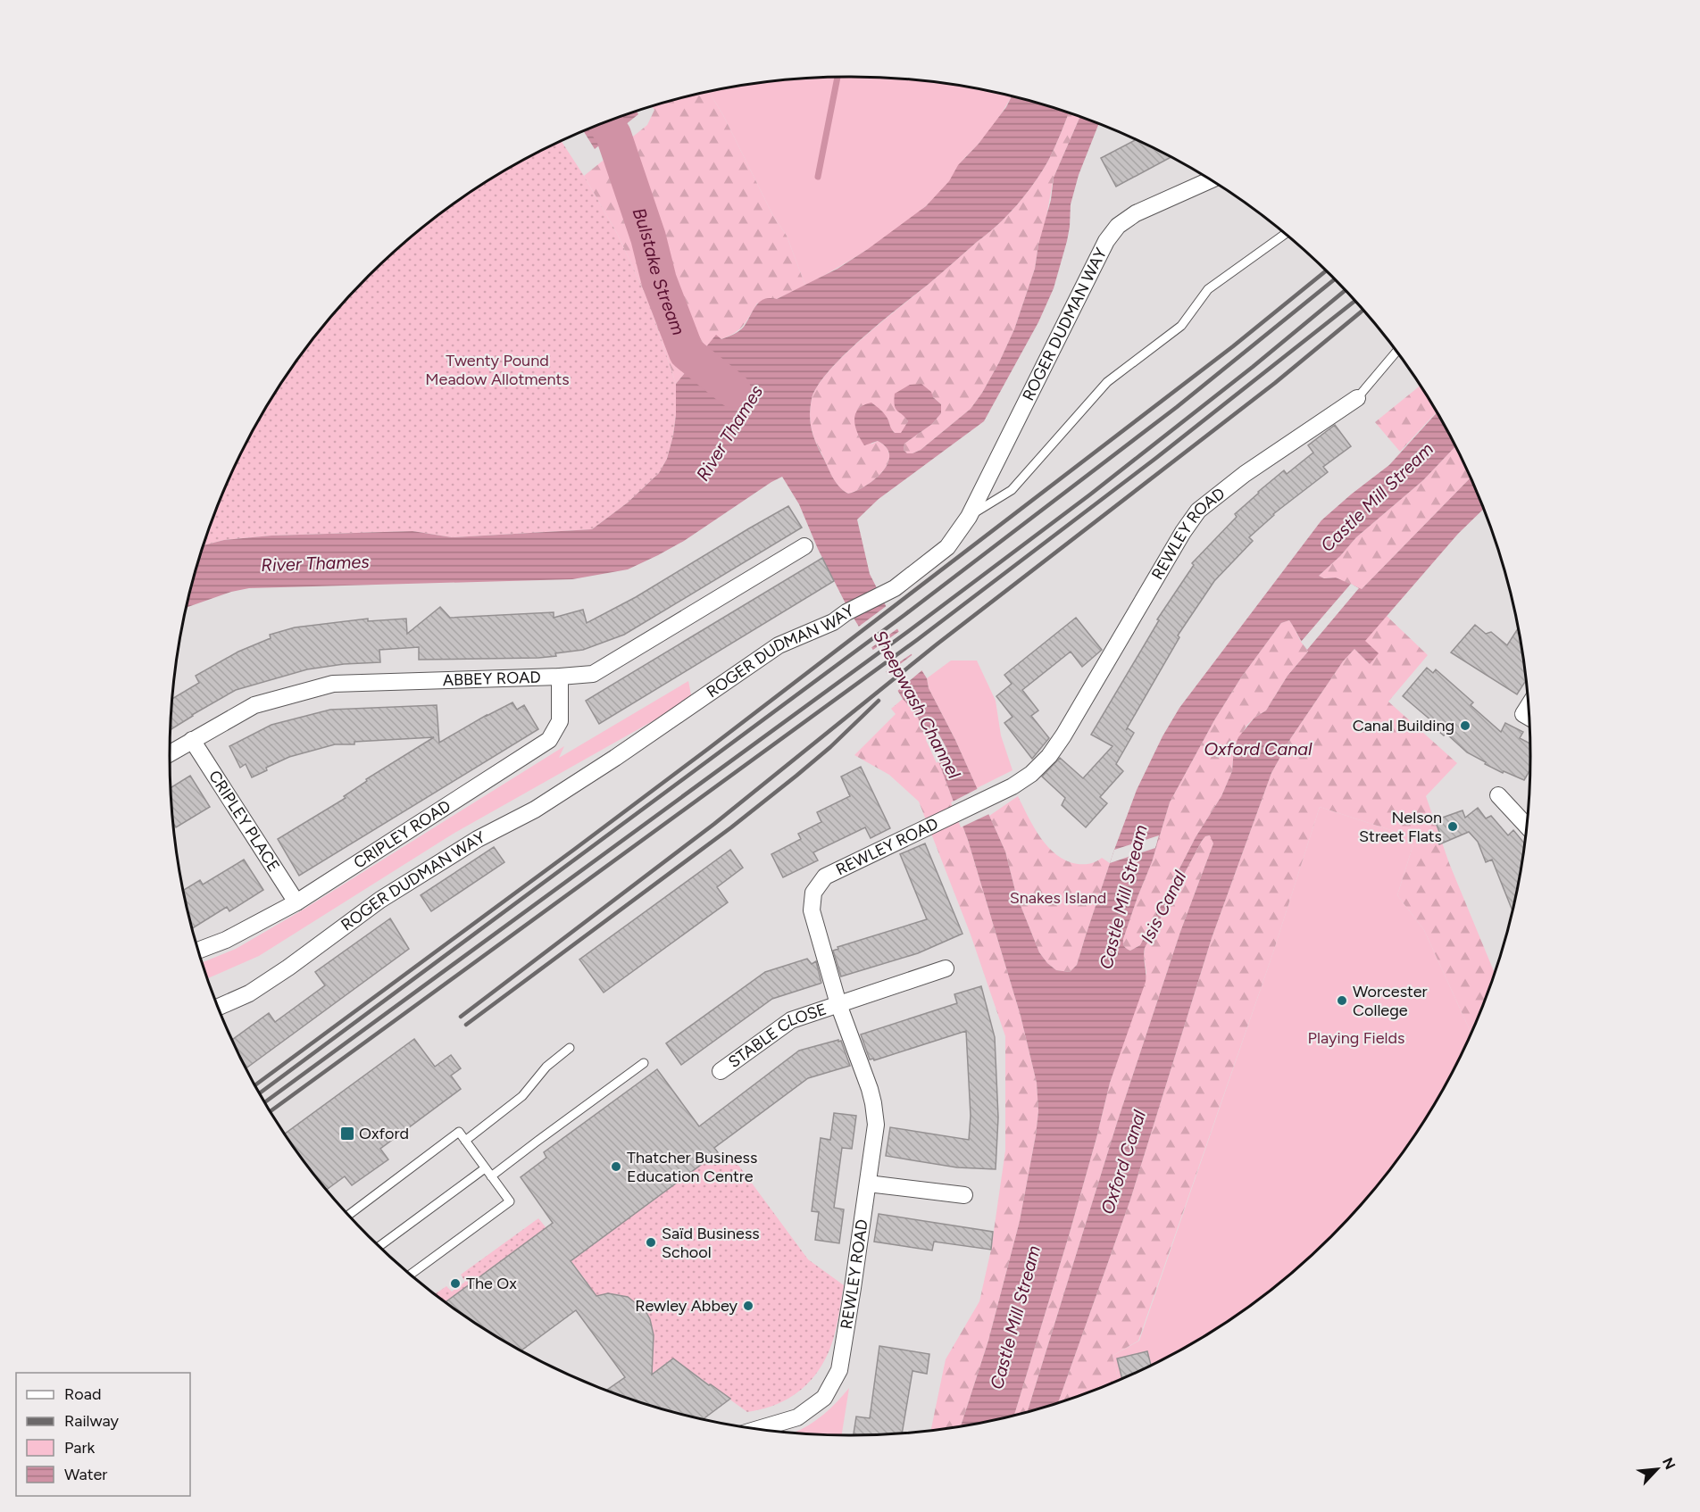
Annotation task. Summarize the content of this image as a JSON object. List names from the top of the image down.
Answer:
{
  "streets": {
    "street": [
      "ROGER DUDMAN WAY",
      "REWLEY ROAD",
      "ABBEY ROAD",
      "CRIPLEY PLACE",
      "CRIPLEY ROAD",
      "STABLE CLOSE"
    ]
  },
  "crossings": [
    ["REWLEY ROAD", "STABLE CLOSE"],
    ["ABBEY ROAD", "CRIPLEY PLACE"],
    ["ABBEY ROAD", "CRIPLEY ROAD"],
    ["CRIPLEY PLACE", "CRIPLEY ROAD"]
  ],
  "water": [
    "Bulstake Stream",
    "River Thames",
    "Castle Mill Stream",
    "Sheepwash Channel",
    "Oxford Canal",
    "Isis Canal"
  ],
  "parks": ["Twenty Pound Meadow Allotments", "Snakes Island", "Playing Fields"],
  "places": {
    "other": [
      "Canal Building",
      "Nelson Street Flats",
      "Worcester College",
      "Thatcher Business Education Centre",
      "Saïd Business School",
      "The Ox",
      "Rewley Abbey"
    ],
    "transit": ["Oxford"]
  },
  "legend": [
    "Road",
    "Railway",
    "Park",
    "Water"
  ],
  "north": "top right"
}
